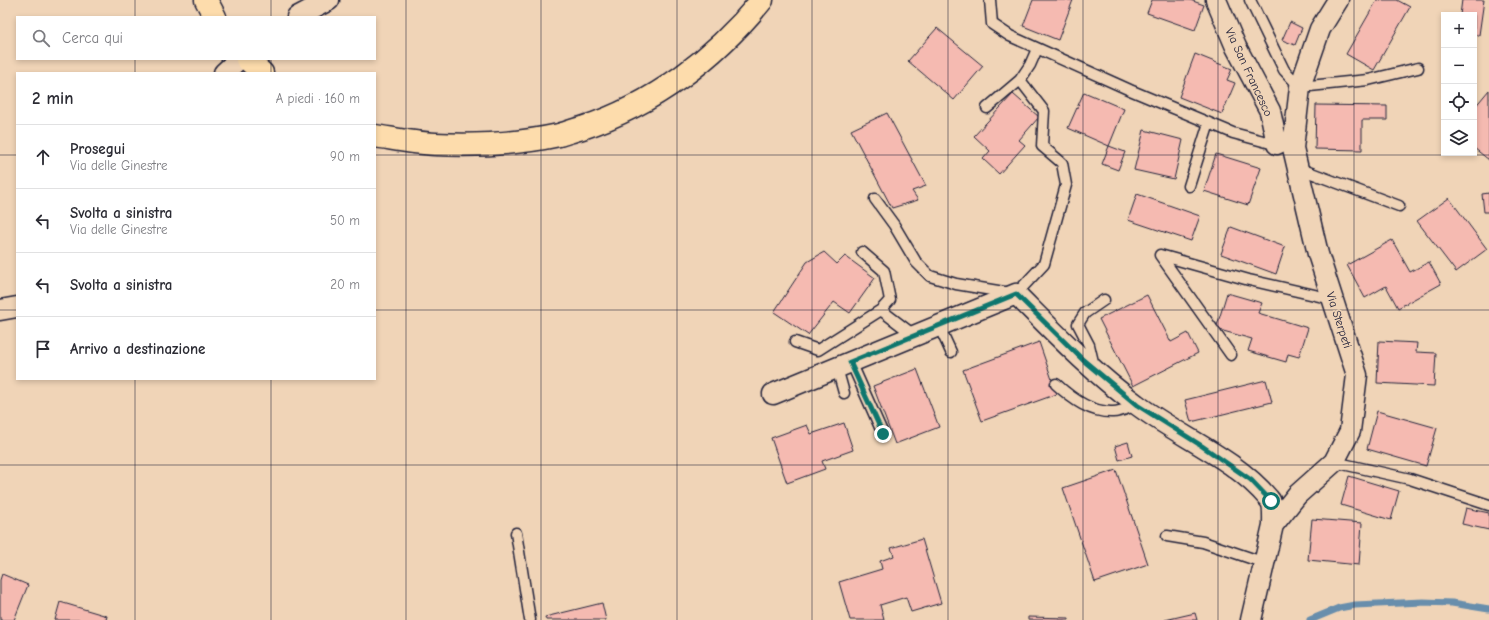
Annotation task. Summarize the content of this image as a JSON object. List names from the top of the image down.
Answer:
{
  "streets": {
    "street": ["Via San Francesco", "Via Sterpeti"]
  },
  "crossings": [
    ["Via San Francesco", "Via Sterpeti"]
  ],
  "page": {
    "map_buttons": ["+", "−"],
    "search": "Cerca qui",
    "heading": ["2 min", "A piedi · 160 m"],
    "list": [
      ["Prosegui", "Via delle Ginestre", "90 m"],
      ["Svolta a sinistra", "Via delle Ginestre", "50 m"],
      ["Svolta a sinistra", "20 m"],
      "Arrivo a destinazione"
    ]
  }
}
